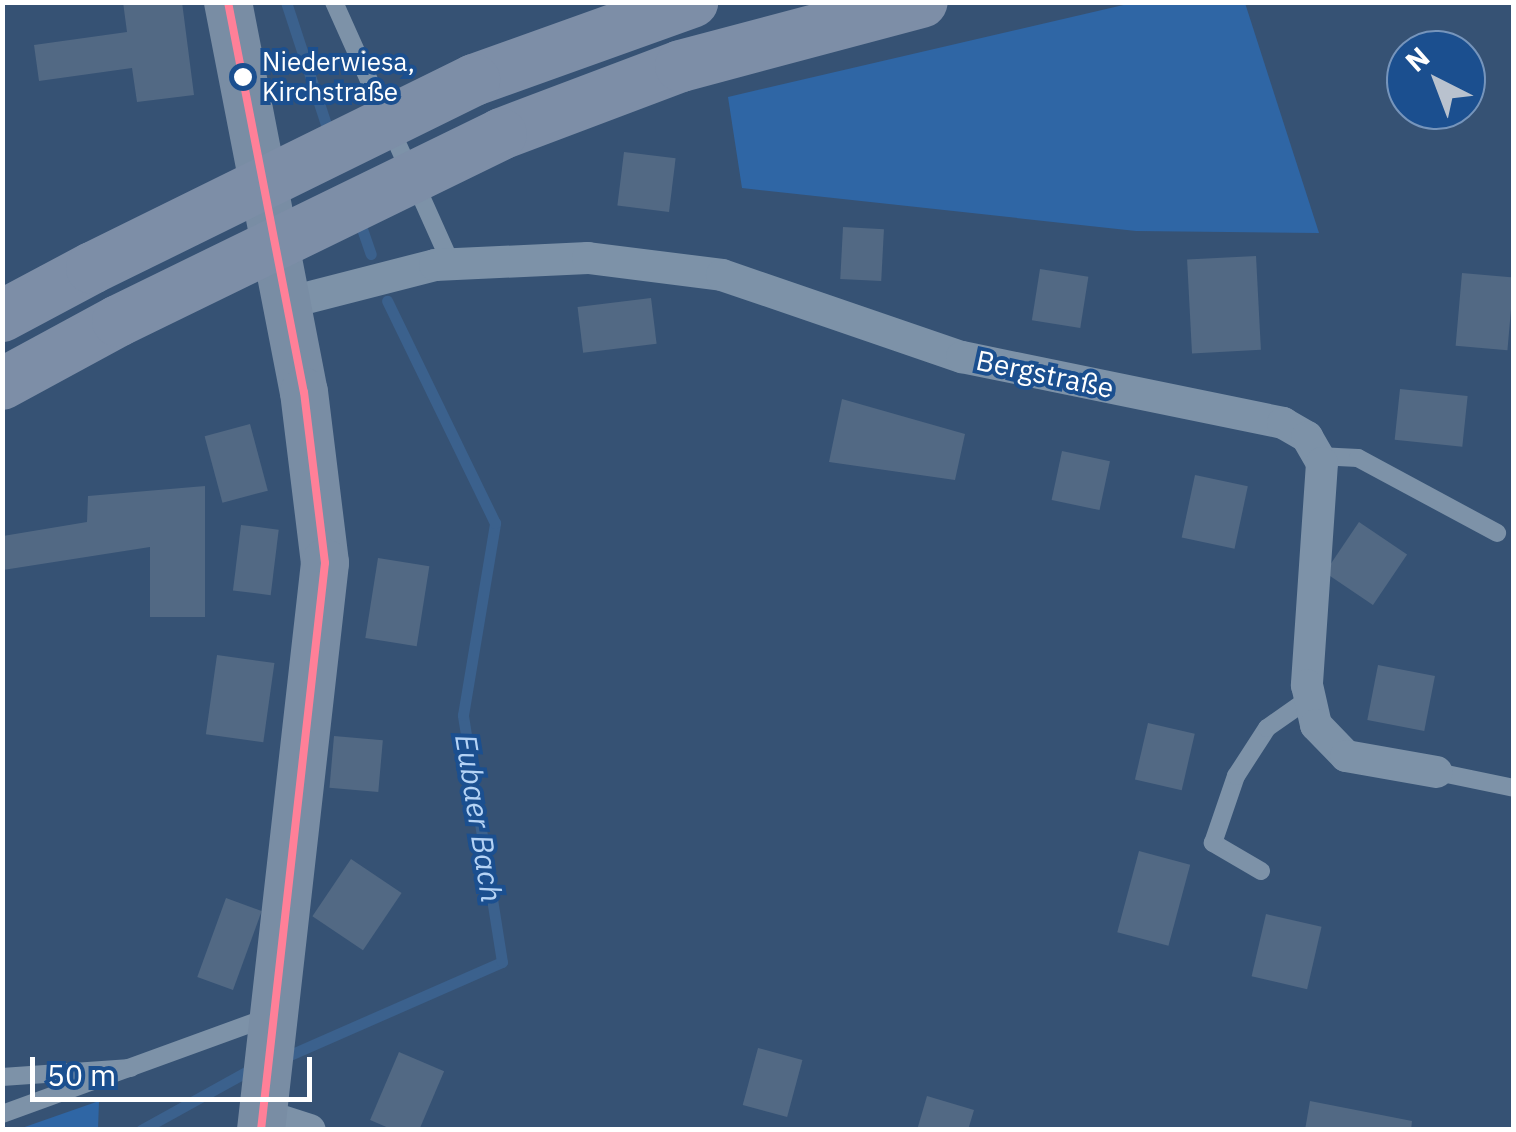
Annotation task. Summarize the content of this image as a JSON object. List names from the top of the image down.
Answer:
{
  "streets": {
    "street": ["Bergstraße"]
  },
  "water": ["Eubaer Bach"],
  "places": ["Niederwiesa, Kirchstraße"],
  "scale_bar": "50 m",
  "north": "top left"
}
